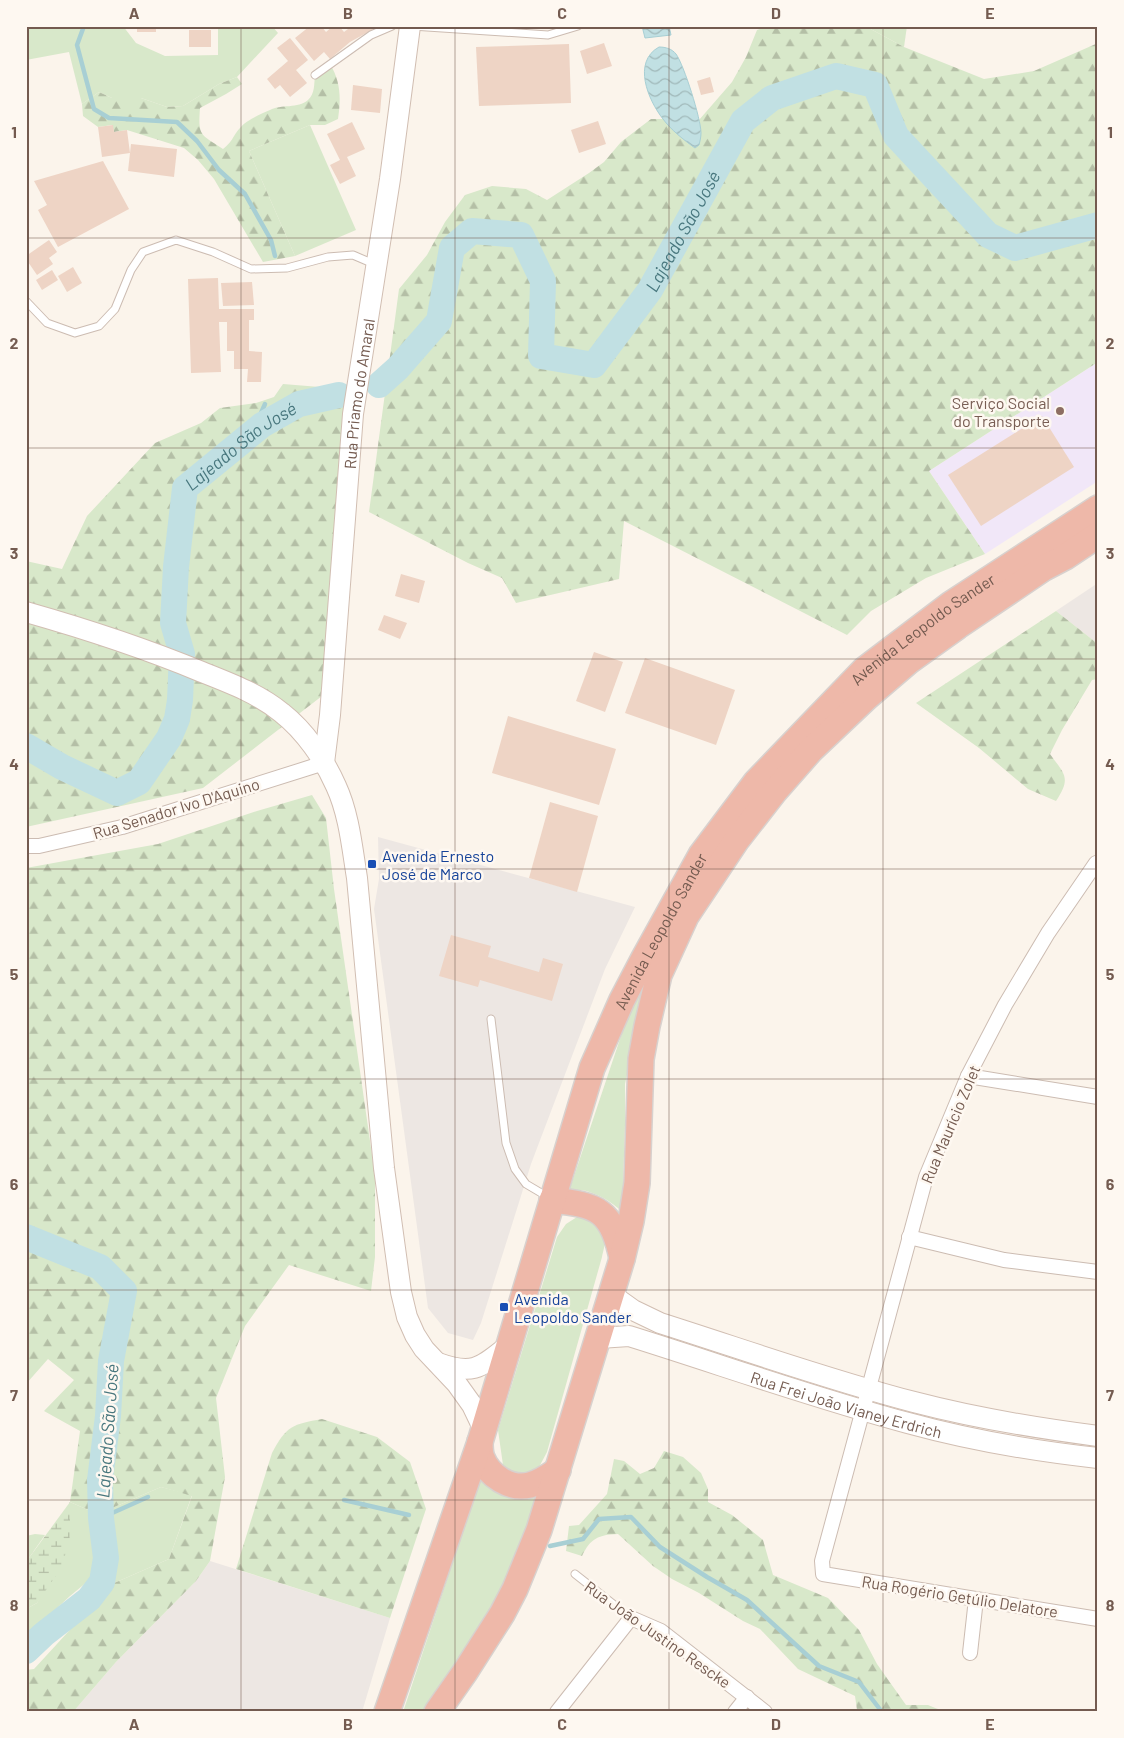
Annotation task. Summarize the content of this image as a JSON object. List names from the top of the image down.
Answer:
{
  "streets": {
    "highway": ["Avenida Leopoldo Sander"],
    "street": [
      "Rua Priamo do Amaral",
      "Rua Senador Ivo D'Aquino",
      "Rua Maurício Zolet",
      "Rua Frei João Vianey Erdrich",
      "Rua Rogério Getúlio Delatore",
      "Rua João Justino Rescke"
    ]
  },
  "crossings": [
    ["Rua Priamo do Amaral", "Rua Senador Ivo D'Aquino"],
    ["Avenida Leopoldo Sander", "Rua Frei João Vianey Erdrich"],
    ["Rua Maurício Zolet", "Rua Frei João Vianey Erdrich"],
    ["Rua Maurício Zolet", "Rua Rogério Getúlio Delatore"]
  ],
  "water": ["Lajeado São José"],
  "places": {
    "other": ["Serviço Social do Transporte"],
    "transit": ["Avenida Ernesto José de Marco", "Avenida Leopoldo Sander"]
  },
  "grid": {
    "columns": [
      "A",
      "B",
      "C",
      "D",
      "E"
    ],
    "rows": [
      "1",
      "2",
      "3",
      "4",
      "5",
      "6",
      "7",
      "8"
    ]
  }
}
